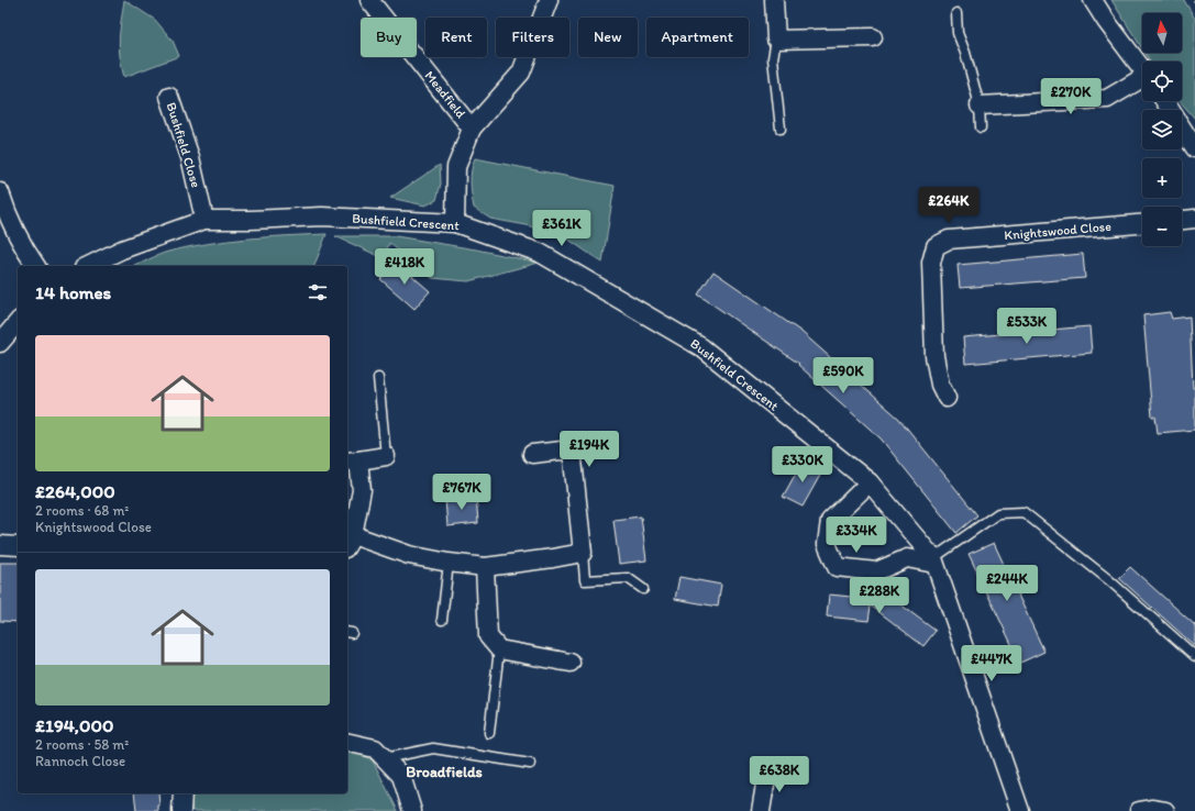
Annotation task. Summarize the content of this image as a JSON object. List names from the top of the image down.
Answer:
{
  "streets": {
    "street": [
      "Meadfield",
      "Bushfield Close",
      "Bushfield Crescent",
      "Knightswood Close"
    ]
  },
  "crossings": [
    ["Bushfield Close", "Bushfield Crescent"]
  ],
  "districts": ["Broadfields"],
  "north": "top",
  "page": {
    "map_buttons": ["+", "−"],
    "chip": [
      "Buy",
      "Rent",
      "Filters",
      "New",
      "Apartment"
    ],
    "price": [
      "£270K",
      "£264K",
      "£361K",
      "£418K",
      "£533K",
      "£590K",
      "£194K",
      "£330K",
      "£767K",
      "£334K",
      "£244K",
      "£288K",
      "£447K",
      "£638K"
    ],
    "heading": "14 homes",
    "list": [
      {
        "name": "£264,000",
        "note": "2 rooms · 68 m² · Knightswood Close"
      },
      {
        "name": "£194,000",
        "note": "2 rooms · 58 m² · Rannoch Close"
      }
    ]
  }
}
